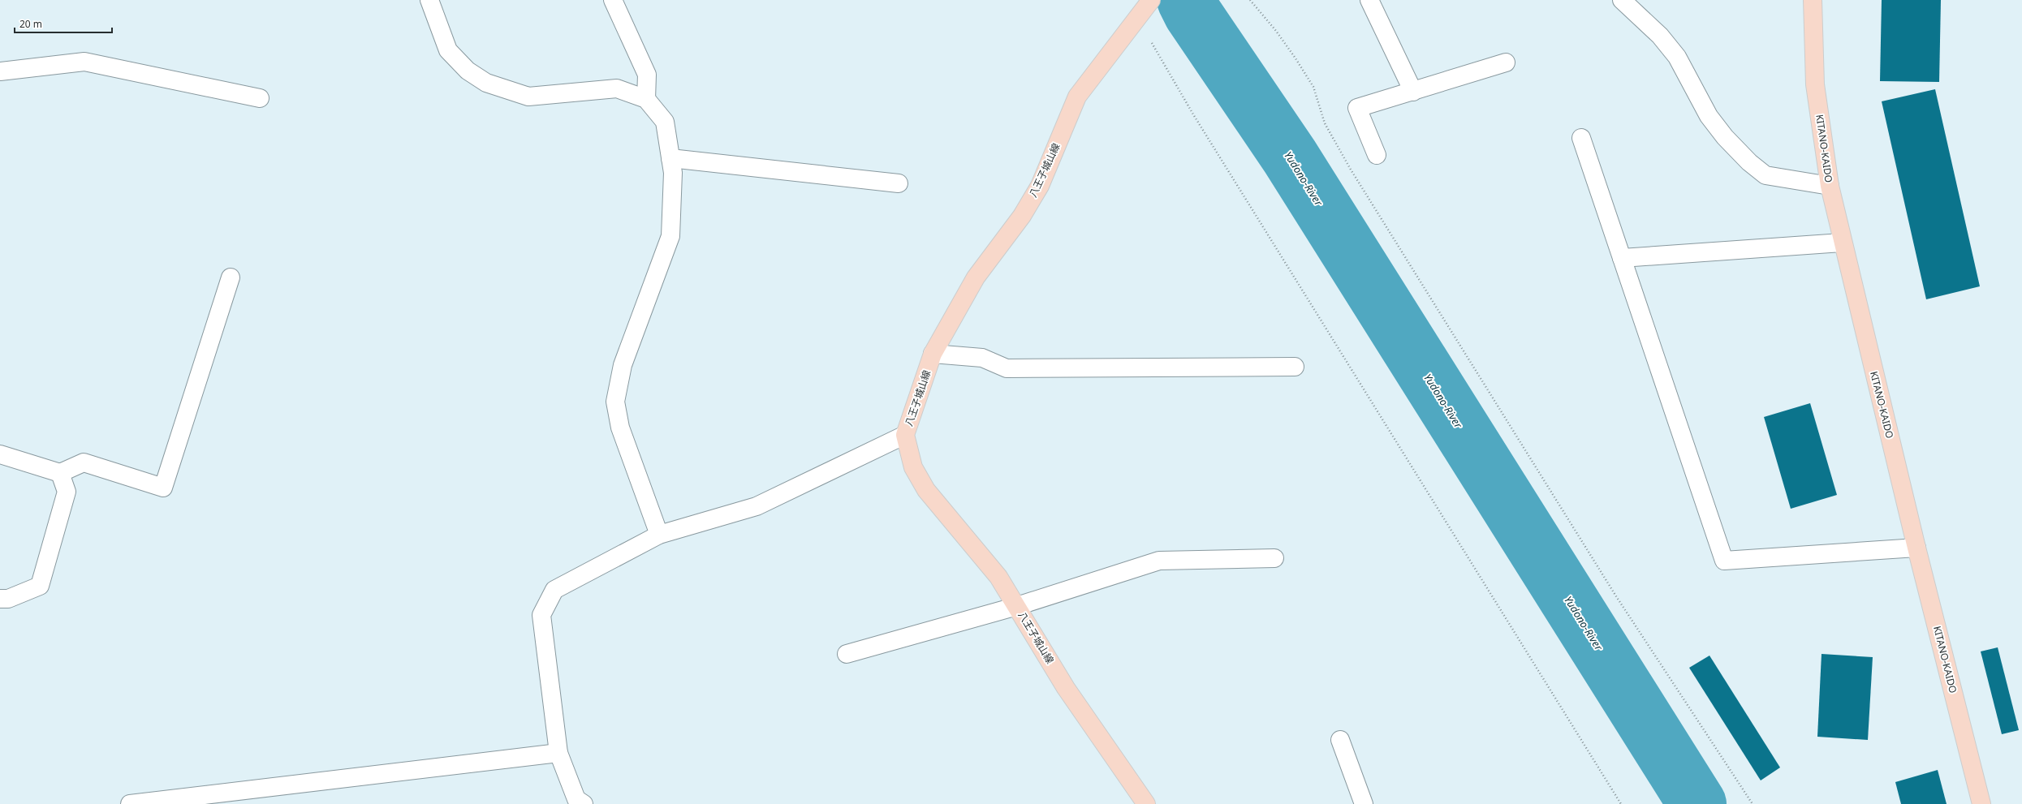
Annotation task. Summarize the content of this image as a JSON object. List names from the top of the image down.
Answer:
{
  "streets": {
    "main road": ["KITANO-KAIDO", "八王子城山線"]
  },
  "water": ["Yudono-River"],
  "scale_bar": "20 m"
}
